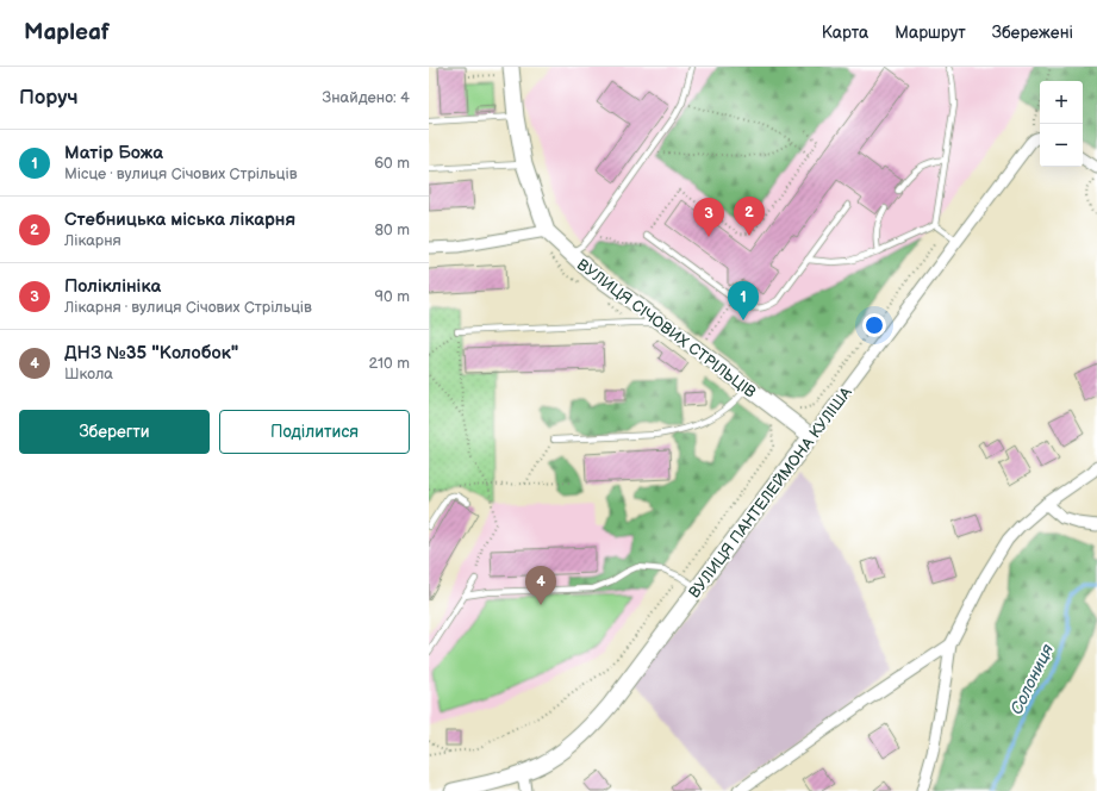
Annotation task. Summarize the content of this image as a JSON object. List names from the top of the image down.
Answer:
{
  "streets": {
    "street": ["ВУЛИЦЯ СІЧОВИХ СТРІЛЬЦІВ", "ВУЛИЦЯ ПАНТЕЛЕЙМОНА КУЛІША"]
  },
  "crossings": [
    ["ВУЛИЦЯ СІЧОВИХ СТРІЛЬЦІВ", "ВУЛИЦЯ ПАНТЕЛЕЙМОНА КУЛІША"]
  ],
  "water": ["Солониця"],
  "page": {
    "header": "Mapleaf",
    "nav": ["Карта", "Маршрут", "Збережені"],
    "heading": ["Поруч", "Знайдено: 4"],
    "map_buttons": ["+", "−"],
    "list": [
      {
        "mark": "1",
        "name": "Матір Божа",
        "note": "Місце · вулиця Січових Стрільців",
        "value": "60 m"
      },
      {
        "mark": "2",
        "name": "Стебницька міська лікарня",
        "note": "Лікарня",
        "value": "80 m"
      },
      {
        "mark": "3",
        "name": "Поліклініка",
        "note": "Лікарня · вулиця Січових Стрільців",
        "value": "90 m"
      },
      {
        "mark": "4",
        "name": "ДНЗ №35 \"Колобок\"",
        "note": "Школа",
        "value": "210 m"
      }
    ],
    "pins": [
      "2",
      "3",
      "1",
      "4"
    ],
    "buttons": ["Зберегти", "Поділитися"]
  }
}
